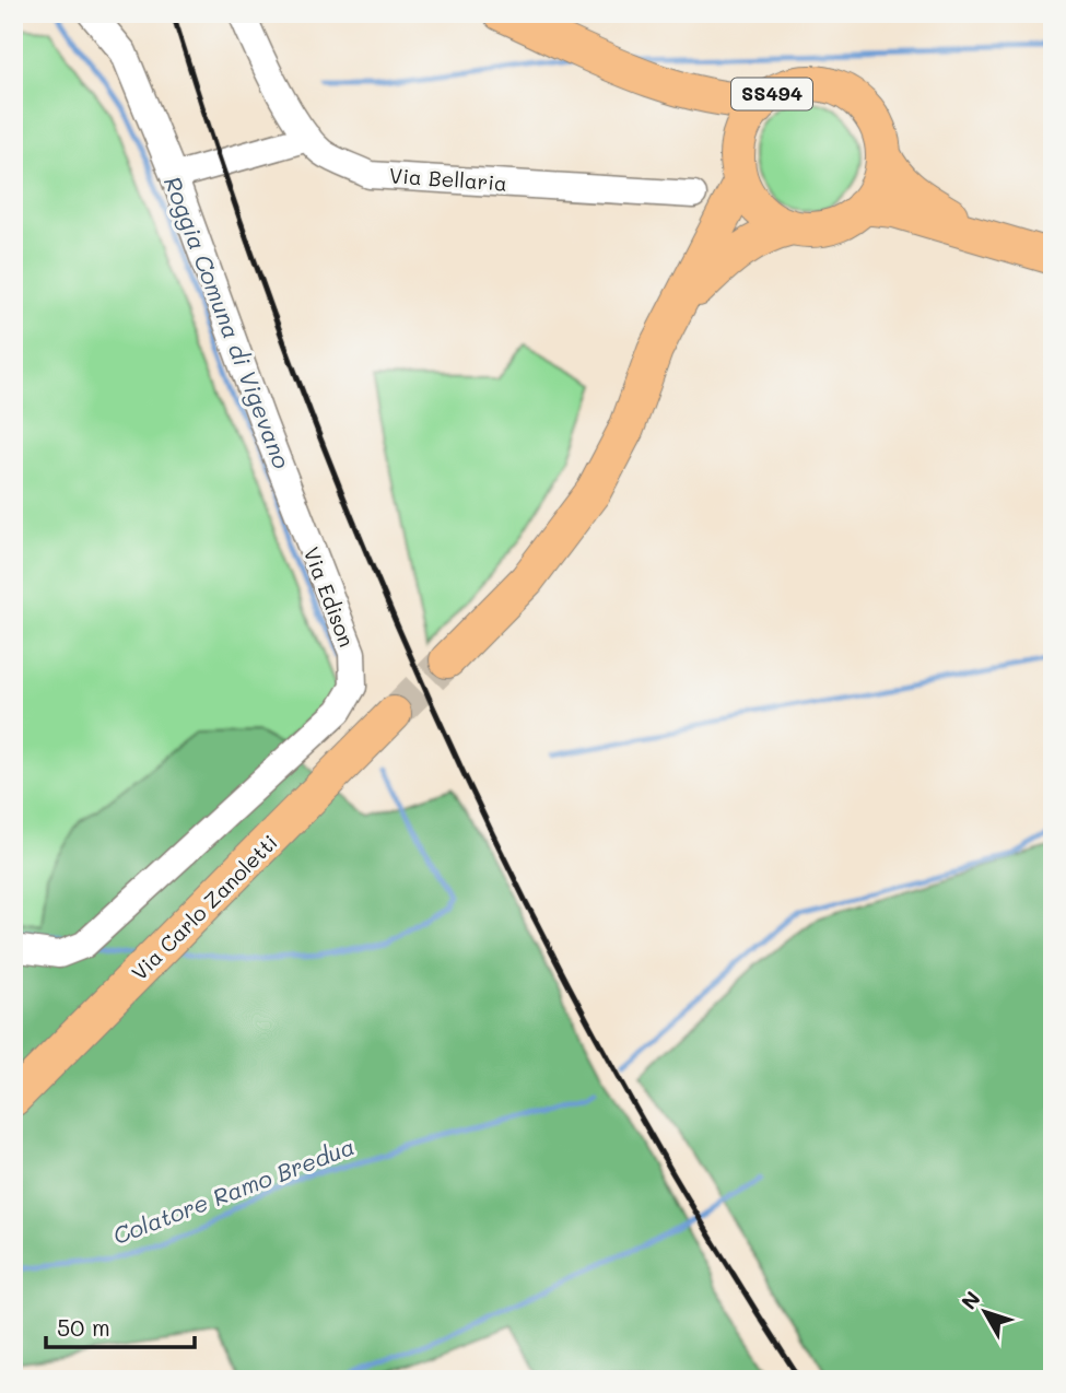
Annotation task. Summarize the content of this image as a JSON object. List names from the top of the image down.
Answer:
{
  "streets": {
    "main road": ["SS494", "Via Carlo Zanoletti"],
    "street": ["Via Bellaria", "Via Edison"]
  },
  "water": ["Roggia Comuna di Vigevano", "Colatore Ramo Bredua"],
  "scale_bar": "50 m",
  "north": "top left"
}
